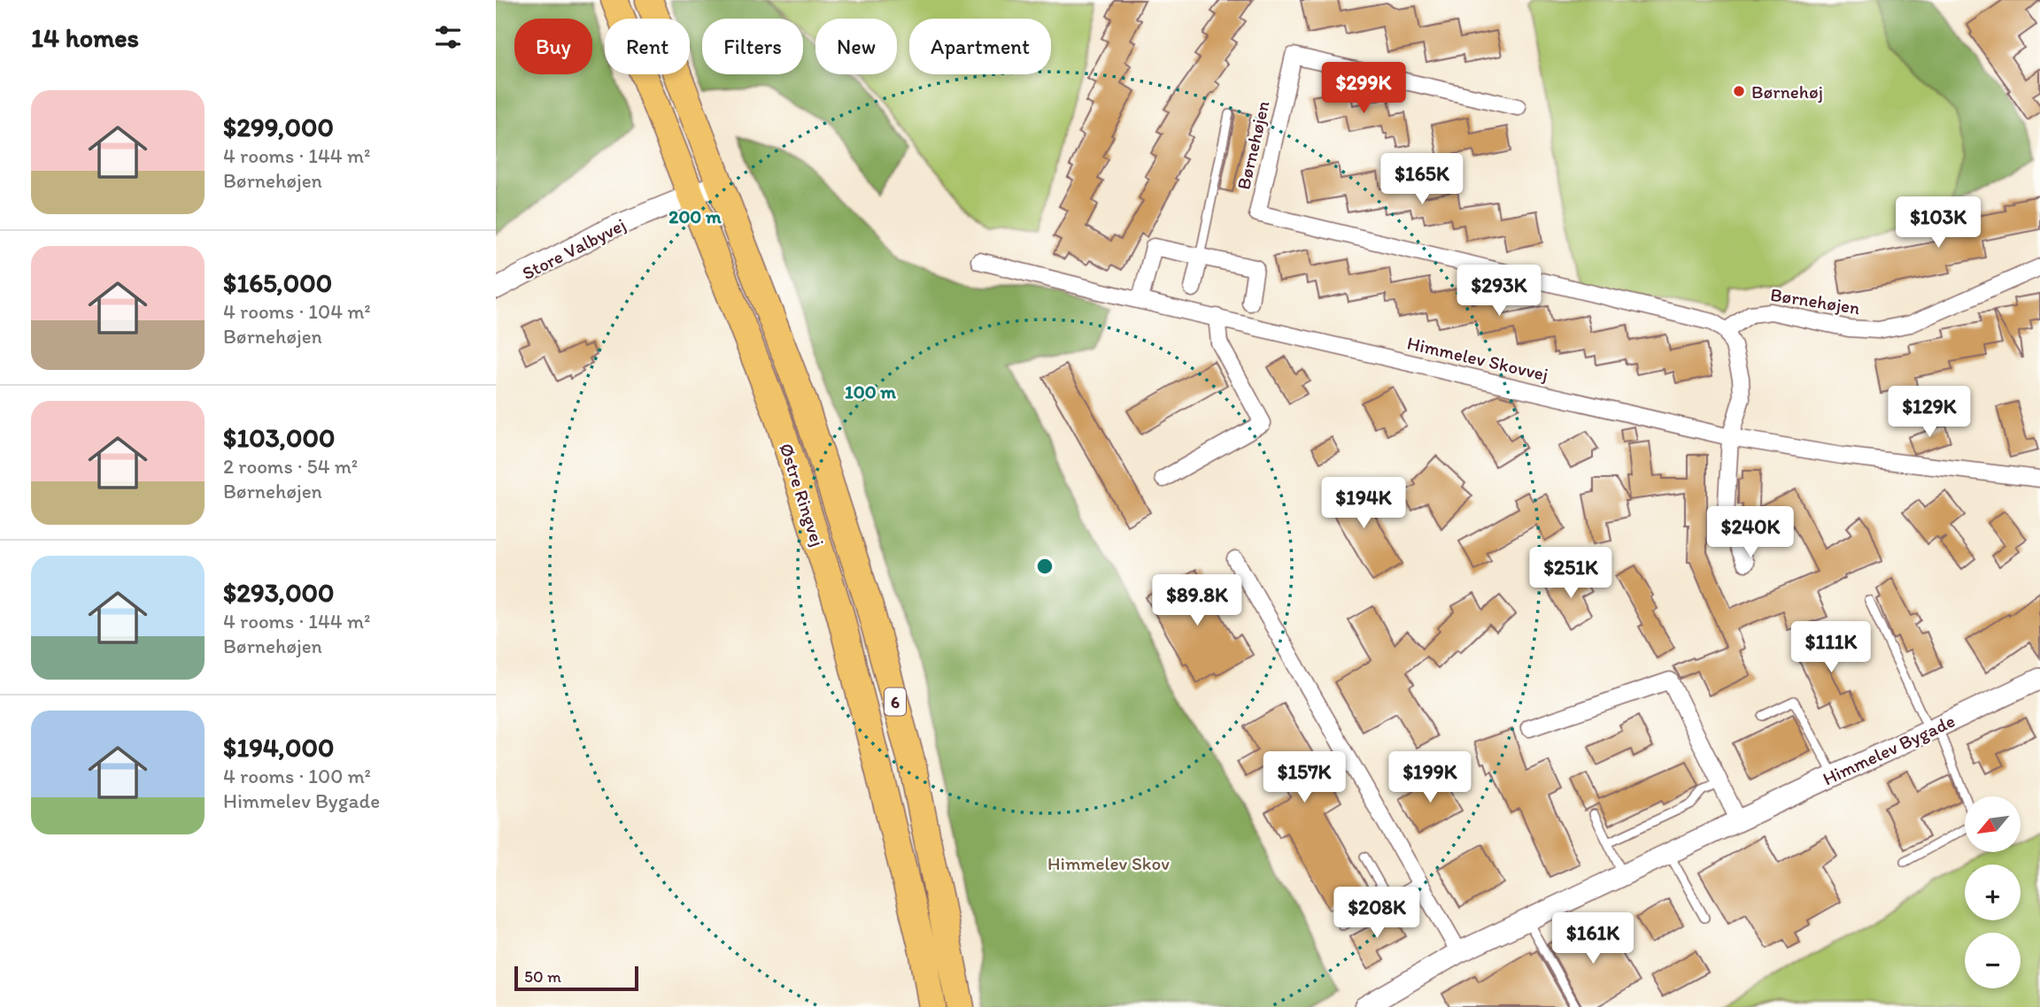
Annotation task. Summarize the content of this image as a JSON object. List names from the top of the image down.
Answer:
{
  "streets": {
    "main road": ["Østre Ringvej", "6"],
    "street": [
      "Børnehøjen",
      "Store Valbyvej",
      "Himmelev Skovvej",
      "Himmelev Bygade"
    ]
  },
  "crossings": [
    ["Store Valbyvej", "Østre Ringvej"]
  ],
  "parks": ["Himmelev Skov"],
  "places": ["Børnehøj"],
  "scale_bar": "50 m",
  "north": "bottom left",
  "page": {
    "heading": "14 homes",
    "chip": [
      "Buy",
      "Rent",
      "Filters",
      "New",
      "Apartment"
    ],
    "price": [
      "$299K",
      "$165K",
      "$103K",
      "$293K",
      "$129K",
      "$194K",
      "$240K",
      "$251K",
      "$89.8K",
      "$111K",
      "$157K",
      "$199K",
      "$208K",
      "$161K"
    ],
    "list": [
      {
        "name": "$299,000",
        "note": "4 rooms · 144 m² · Børnehøjen"
      },
      {
        "name": "$165,000",
        "note": "4 rooms · 104 m² · Børnehøjen"
      },
      {
        "name": "$103,000",
        "note": "2 rooms · 54 m² · Børnehøjen"
      },
      {
        "name": "$293,000",
        "note": "4 rooms · 144 m² · Børnehøjen"
      },
      {
        "name": "$194,000",
        "note": "4 rooms · 100 m² · Himmelev Bygade"
      }
    ],
    "map_buttons": ["+", "−"],
    "scale": "50 m"
  },
  "rings": ["200 m", "100 m"]
}
